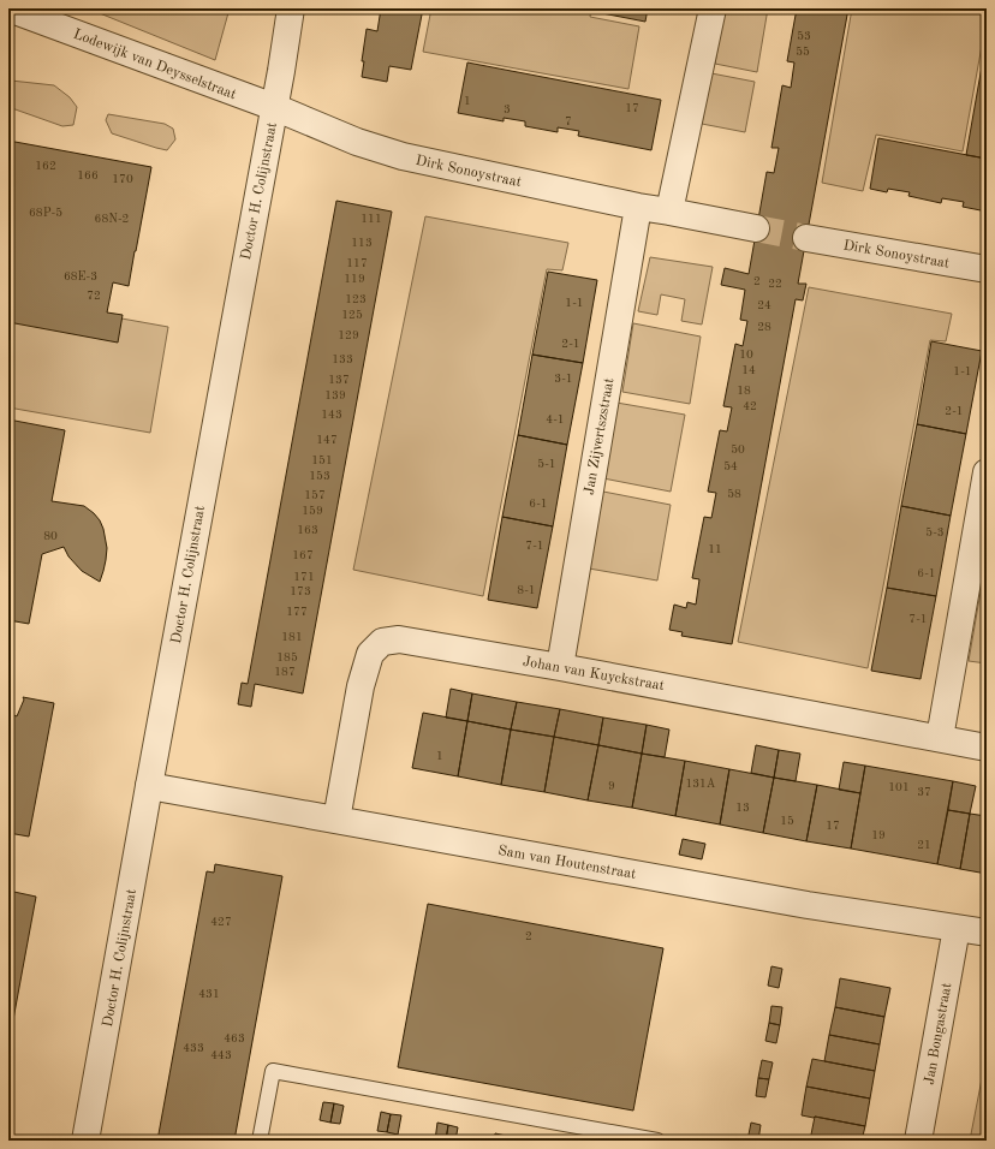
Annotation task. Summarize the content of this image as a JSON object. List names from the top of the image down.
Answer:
{
  "streets": {
    "street": [
      "Lodewijk van Deysselstraat",
      "Dirk Sonoystraat",
      "Doctor H. Colijnstraat",
      "Jan Zijvertszstraat",
      "Johan van Kuyckstraat",
      "Sam van Houtenstraat",
      "Jan Bongastraat"
    ]
  },
  "crossings": [
    ["Lodewijk van Deysselstraat", "Dirk Sonoystraat"],
    ["Lodewijk van Deysselstraat", "Doctor H. Colijnstraat"],
    ["Dirk Sonoystraat", "Doctor H. Colijnstraat"],
    ["Dirk Sonoystraat", "Jan Zijvertszstraat"],
    ["Doctor H. Colijnstraat", "Sam van Houtenstraat"],
    ["Jan Zijvertszstraat", "Johan van Kuyckstraat"],
    ["Johan van Kuyckstraat", "Sam van Houtenstraat"],
    ["Sam van Houtenstraat", "Jan Bongastraat"]
  ],
  "house_numbers": [
    "53",
    "55",
    "1",
    "17",
    "3",
    "7",
    "162",
    "166",
    "170",
    "68P-5",
    "68N-2",
    "111",
    "113",
    "117",
    "68E-3",
    "119",
    "2",
    "22",
    "72",
    "123",
    "1-1",
    "24",
    "125",
    "28",
    "129",
    "2-1",
    "10",
    "133",
    "14",
    "1-1",
    "3-1",
    "137",
    "18",
    "139",
    "42",
    "2-1",
    "143",
    "4-1",
    "147",
    "50",
    "151",
    "5-1",
    "54",
    "153",
    "58",
    "157",
    "6-1",
    "159",
    "163",
    "5-3",
    "80",
    "7-1",
    "11",
    "167",
    "6-1",
    "171",
    "8-1",
    "173",
    "177",
    "7-1",
    "181",
    "185",
    "187",
    "1",
    "131A",
    "9",
    "101",
    "37",
    "13",
    "15",
    "17",
    "19",
    "21",
    "427",
    "2",
    "431",
    "463",
    "433",
    "443"
  ]
}
